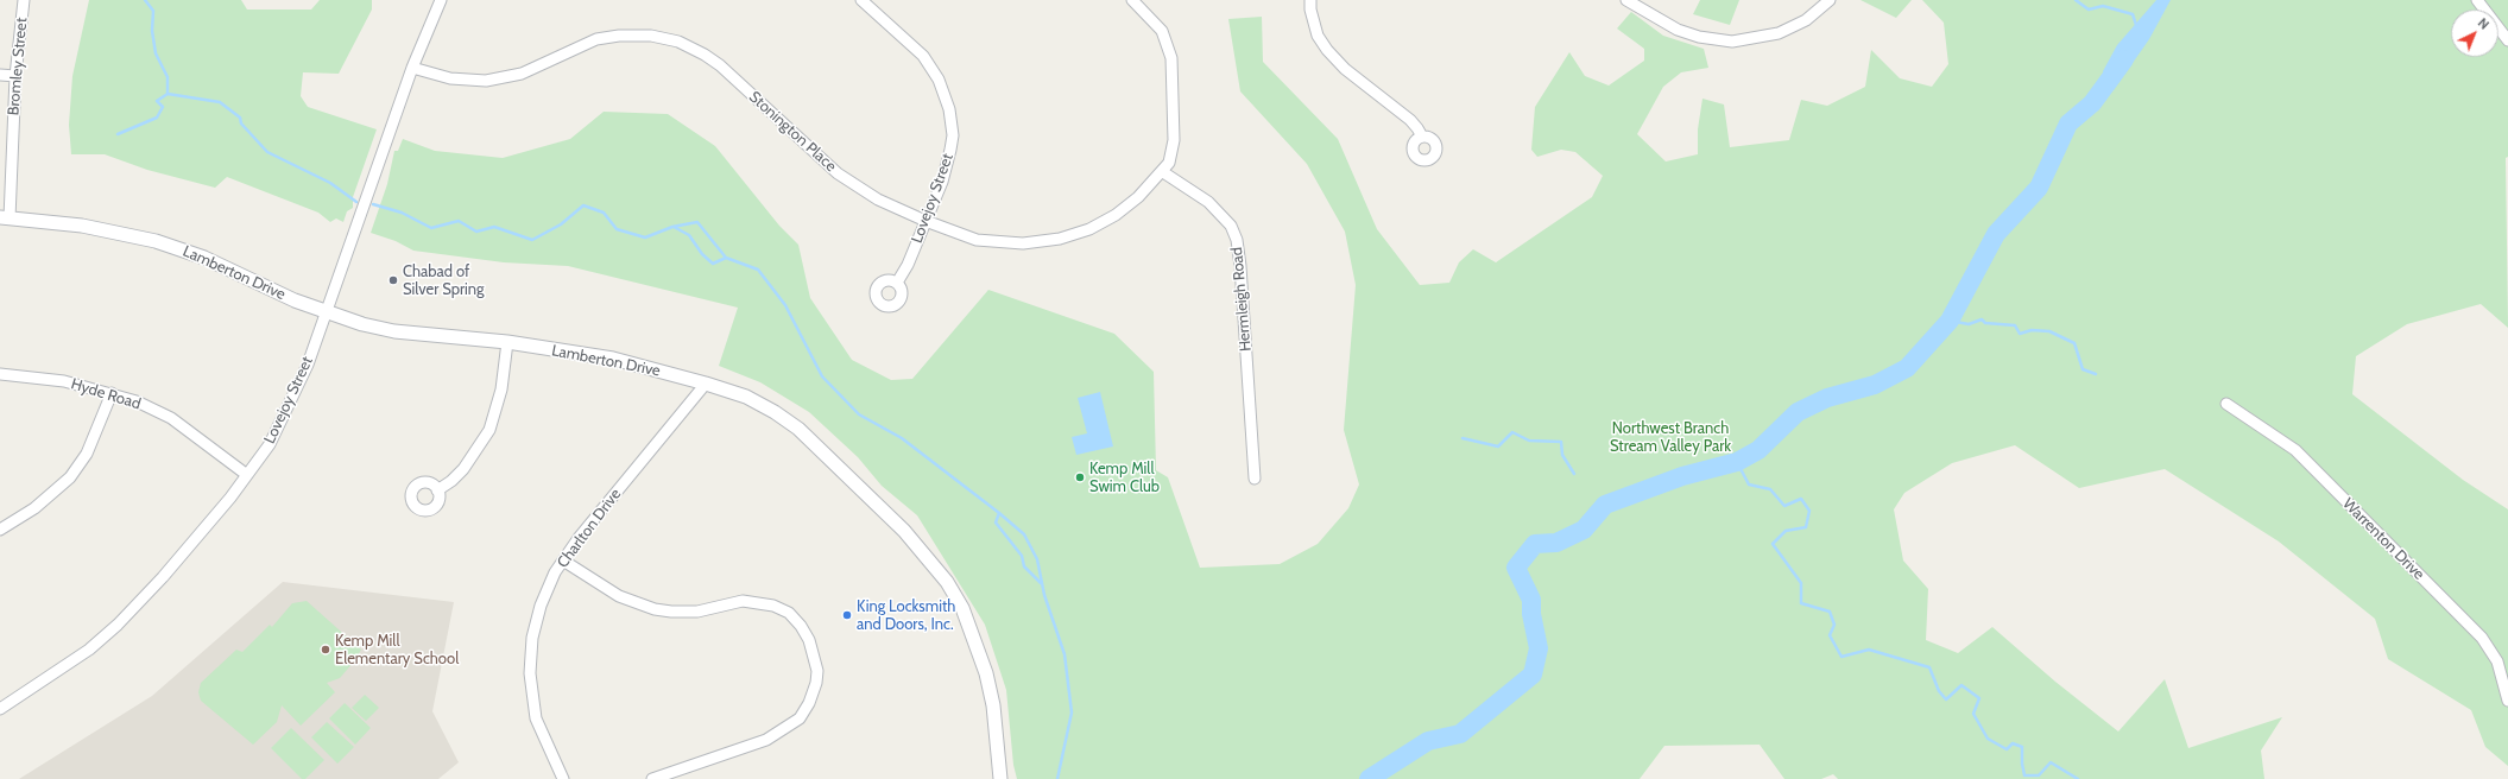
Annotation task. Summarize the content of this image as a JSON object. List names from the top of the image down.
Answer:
{
  "streets": {
    "street": [
      "Bromley Street",
      "Stonington Place",
      "Lovejoy Street",
      "Lamberton Drive",
      "Hermleigh Road",
      "Hyde Road",
      "Charlton Drive",
      "Warrenton Drive"
    ]
  },
  "crossings": [
    ["Bromley Street", "Lamberton Drive"],
    ["Stonington Place", "Lovejoy Street"],
    ["Stonington Place", "Hermleigh Road"],
    ["Lovejoy Street", "Lamberton Drive"],
    ["Lovejoy Street", "Hyde Road"],
    ["Lamberton Drive", "Charlton Drive"]
  ],
  "parks": ["Northwest Branch Stream Valley Park"],
  "places": [
    "Chabad of Silver Spring",
    "Kemp Mill Swim Club",
    "King Locksmith and Doors, Inc.",
    "Kemp Mill Elementary School"
  ],
  "north": "top right"
}
